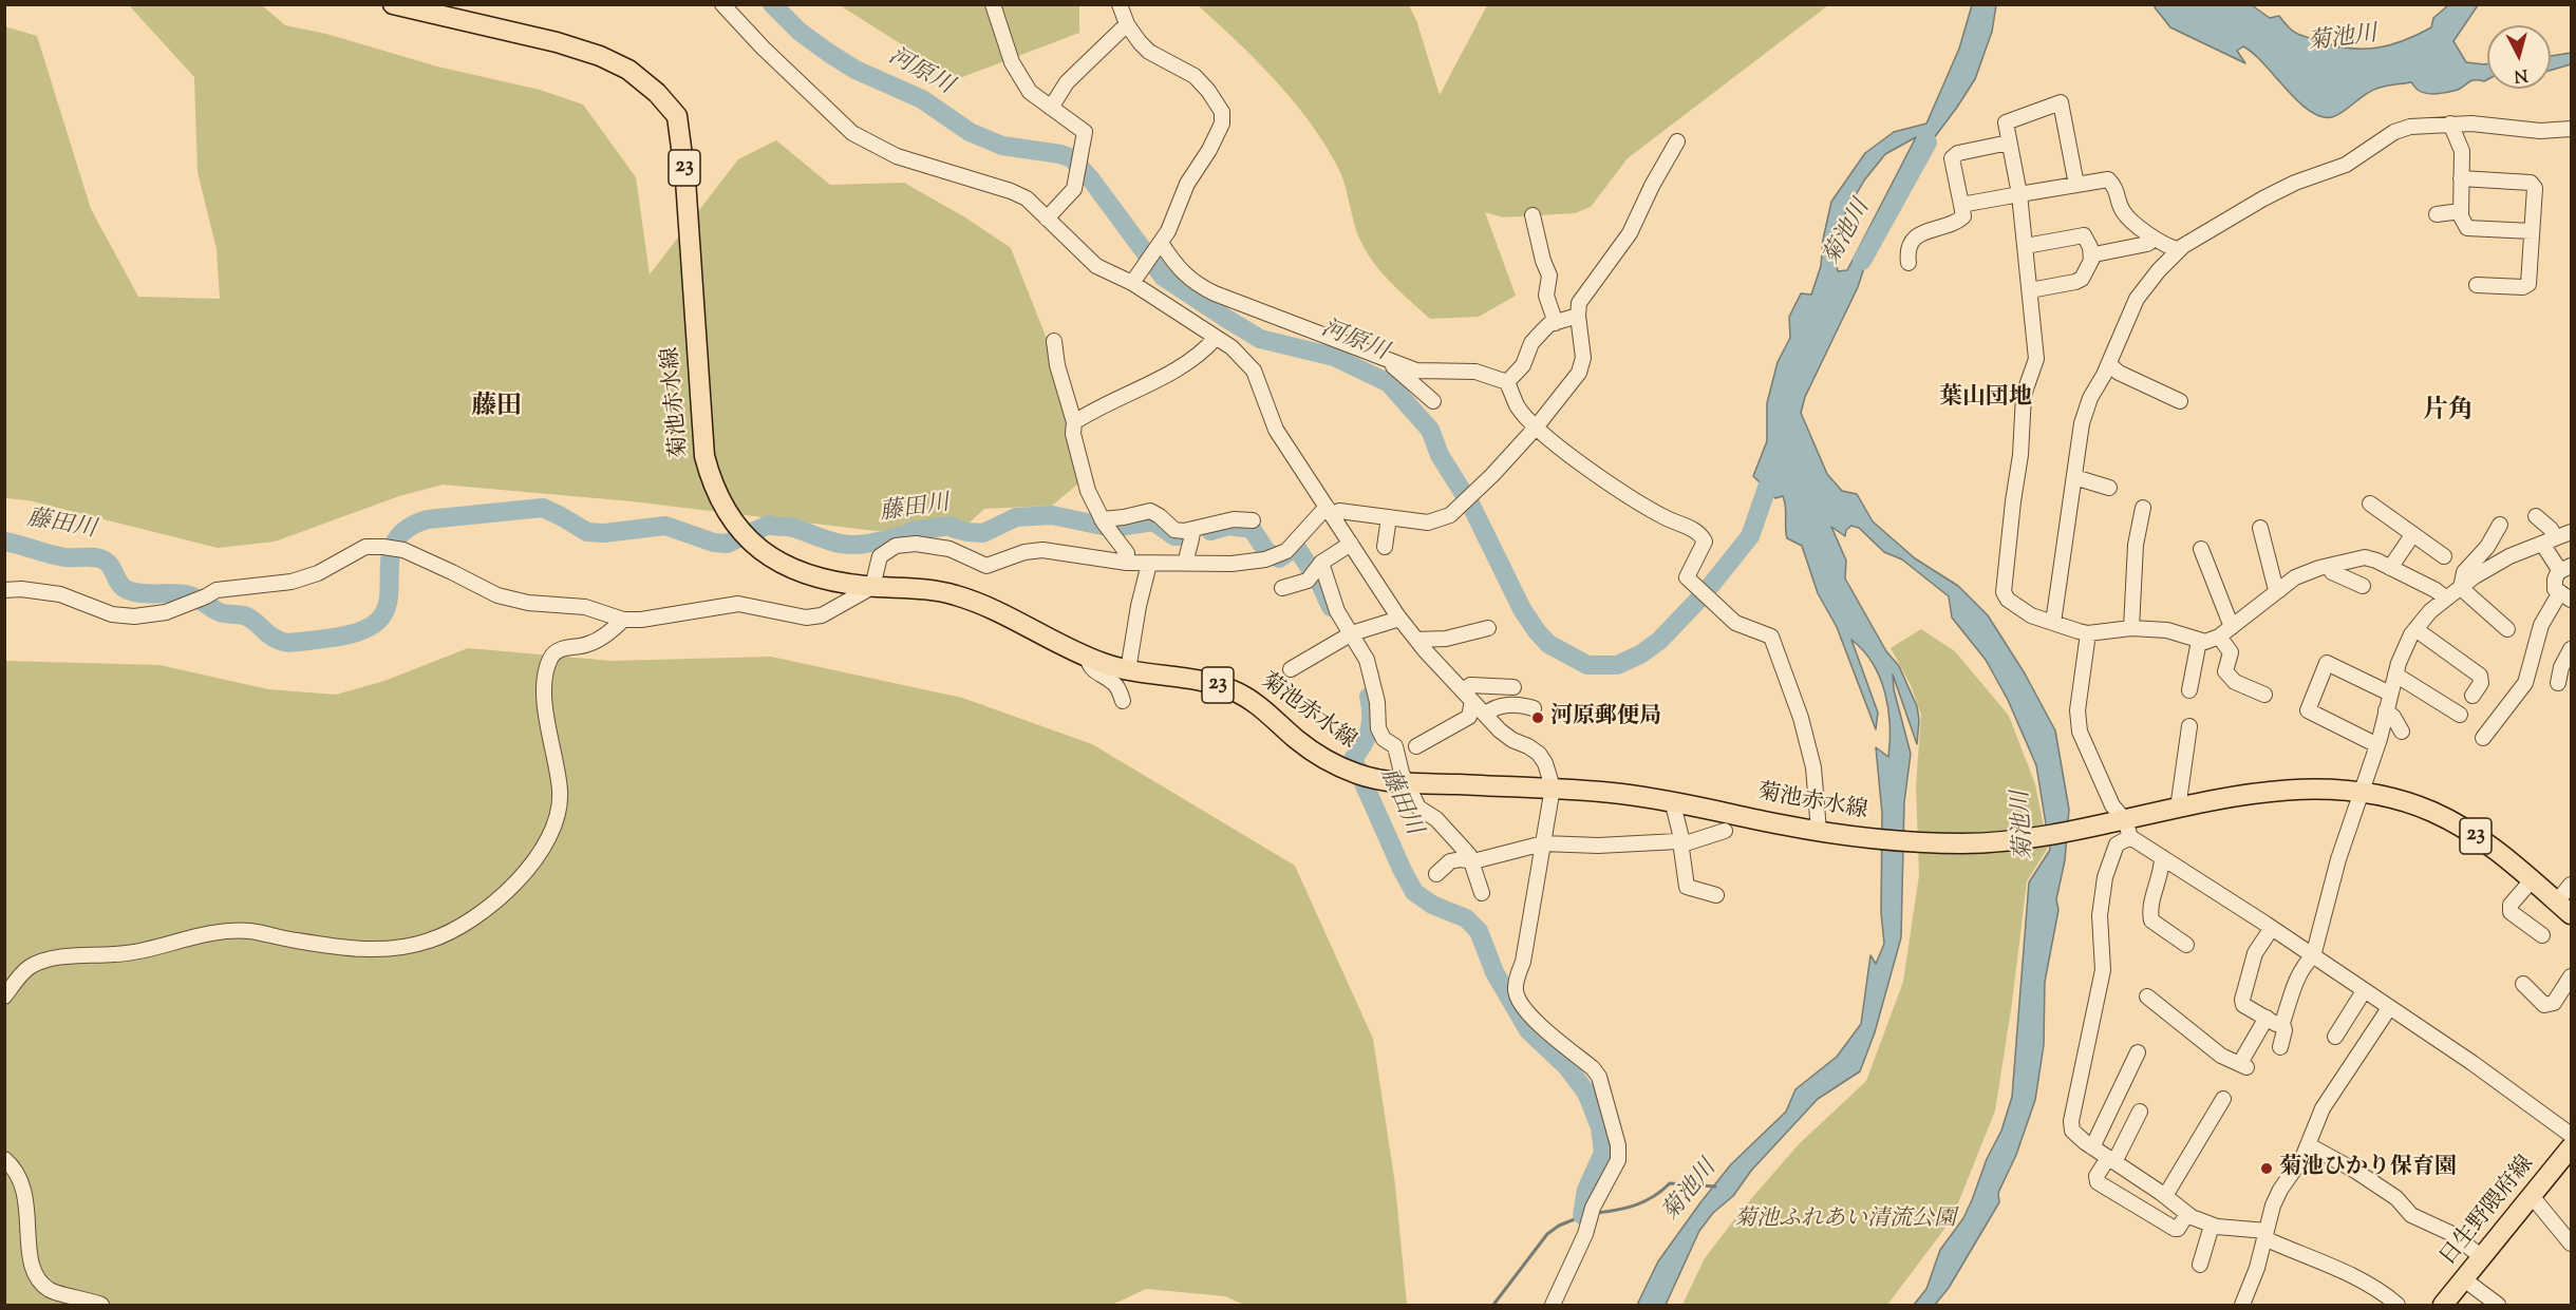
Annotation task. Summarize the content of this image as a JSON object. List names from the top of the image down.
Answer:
{
  "streets": {
    "main road": ["23", "菊池赤水線", "日生野隈府線"]
  },
  "districts": ["葉山団地", "藤田", "片角"],
  "water": ["菊池川", "河原川", "藤田川"],
  "parks": ["菊池ふれあい清流公園"],
  "places": ["河原郵便局", "菊池ひかり保育園"],
  "north": "bottom"
}
